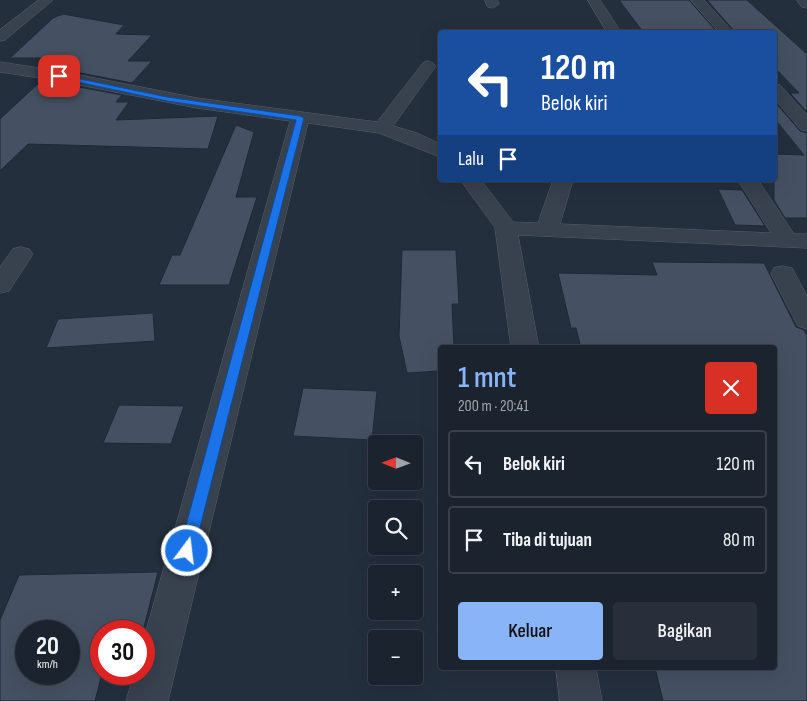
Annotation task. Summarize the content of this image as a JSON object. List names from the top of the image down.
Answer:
{
  "north": "left",
  "page": {
    "turn": ["120 m", "Belok kiri"],
    "then": "Lalu",
    "heading": ["1 mnt", "200 m · 20:41"],
    "list": [
      {
        "name": "Belok kiri",
        "value": "120 m"
      },
      {
        "name": "Tiba di tujuan",
        "value": "80 m"
      }
    ],
    "map_buttons": ["+", "−"],
    "buttons": ["Keluar", "Bagikan"],
    "speed": "20 km/h",
    "limit": "30"
  }
}
